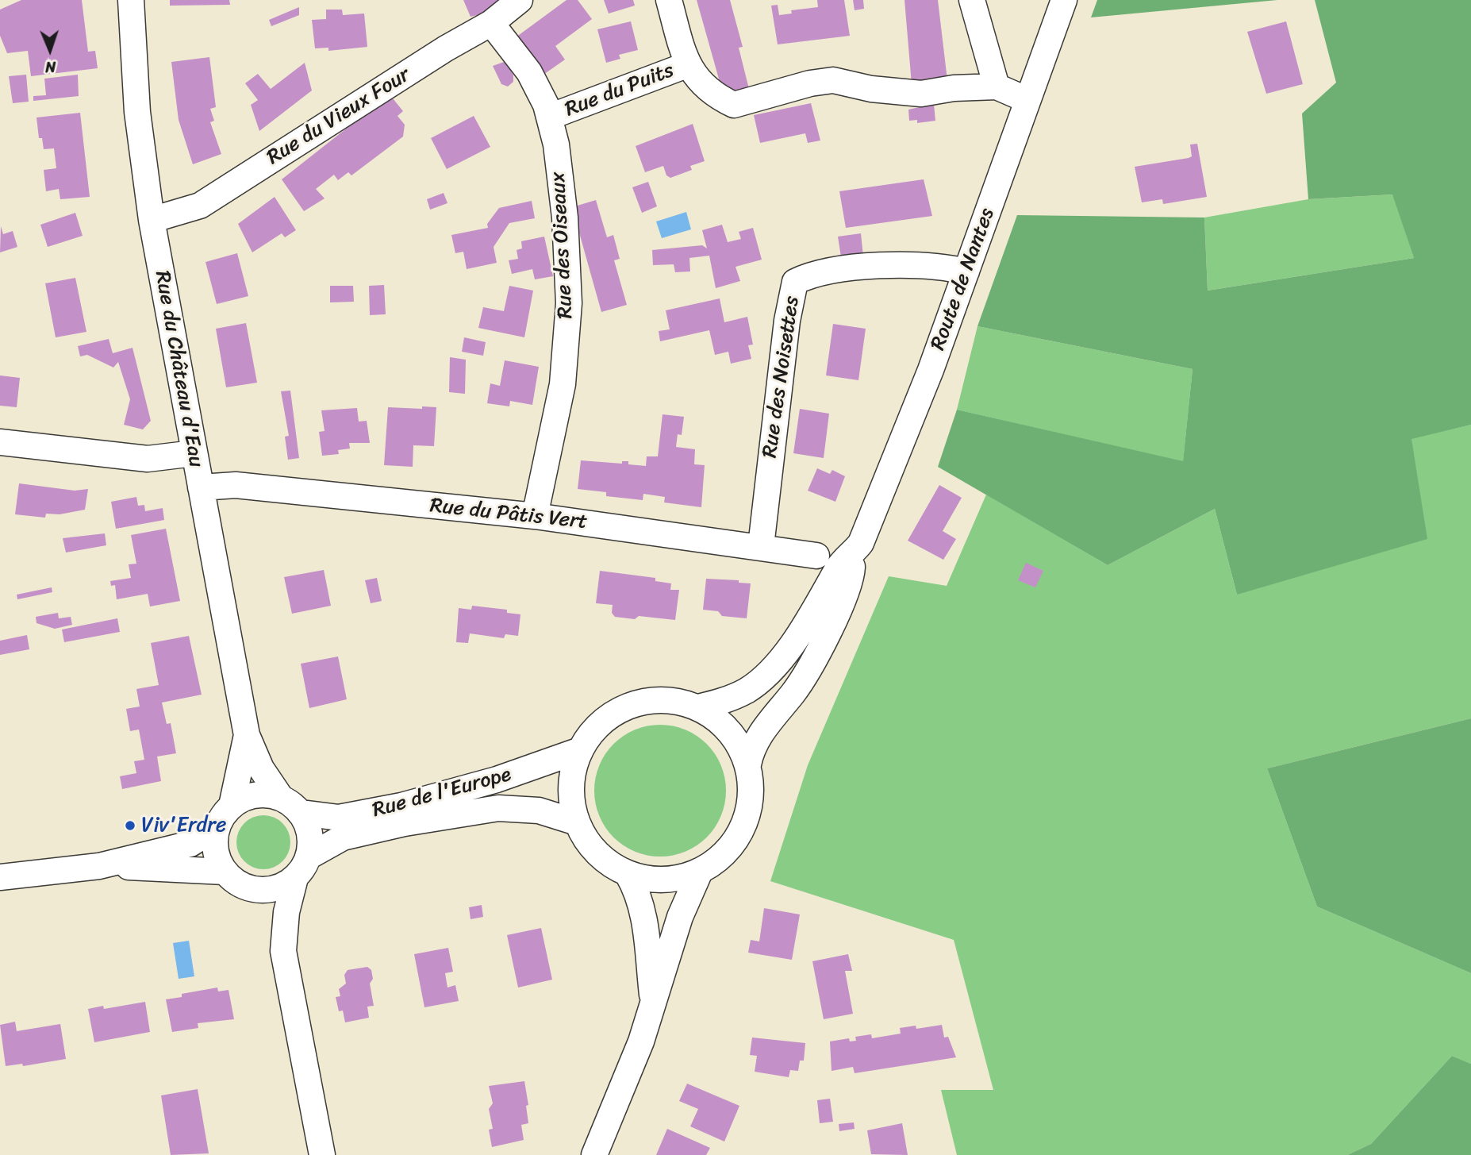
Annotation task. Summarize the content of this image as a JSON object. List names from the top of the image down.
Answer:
{
  "streets": {
    "street": [
      "Rue du Puits",
      "Rue du Vieux Four",
      "Rue des Oiseaux",
      "Route de Nantes",
      "Rue du Château d'Eau",
      "Rue des Noisettes",
      "Rue du Pâtis Vert",
      "Rue de l'Europe"
    ]
  },
  "crossings": [
    ["Rue du Puits", "Rue des Oiseaux"],
    ["Rue du Vieux Four", "Rue des Oiseaux"],
    ["Rue du Vieux Four", "Rue du Château d'Eau"],
    ["Rue des Oiseaux", "Rue du Pâtis Vert"],
    ["Route de Nantes", "Rue des Noisettes"],
    ["Route de Nantes", "Rue de l'Europe"],
    ["Rue du Château d'Eau", "Rue du Pâtis Vert"],
    ["Rue du Château d'Eau", "Rue de l'Europe"],
    ["Rue des Noisettes", "Rue du Pâtis Vert"]
  ],
  "places": ["Viv'Erdre"],
  "north": "bottom"
}
